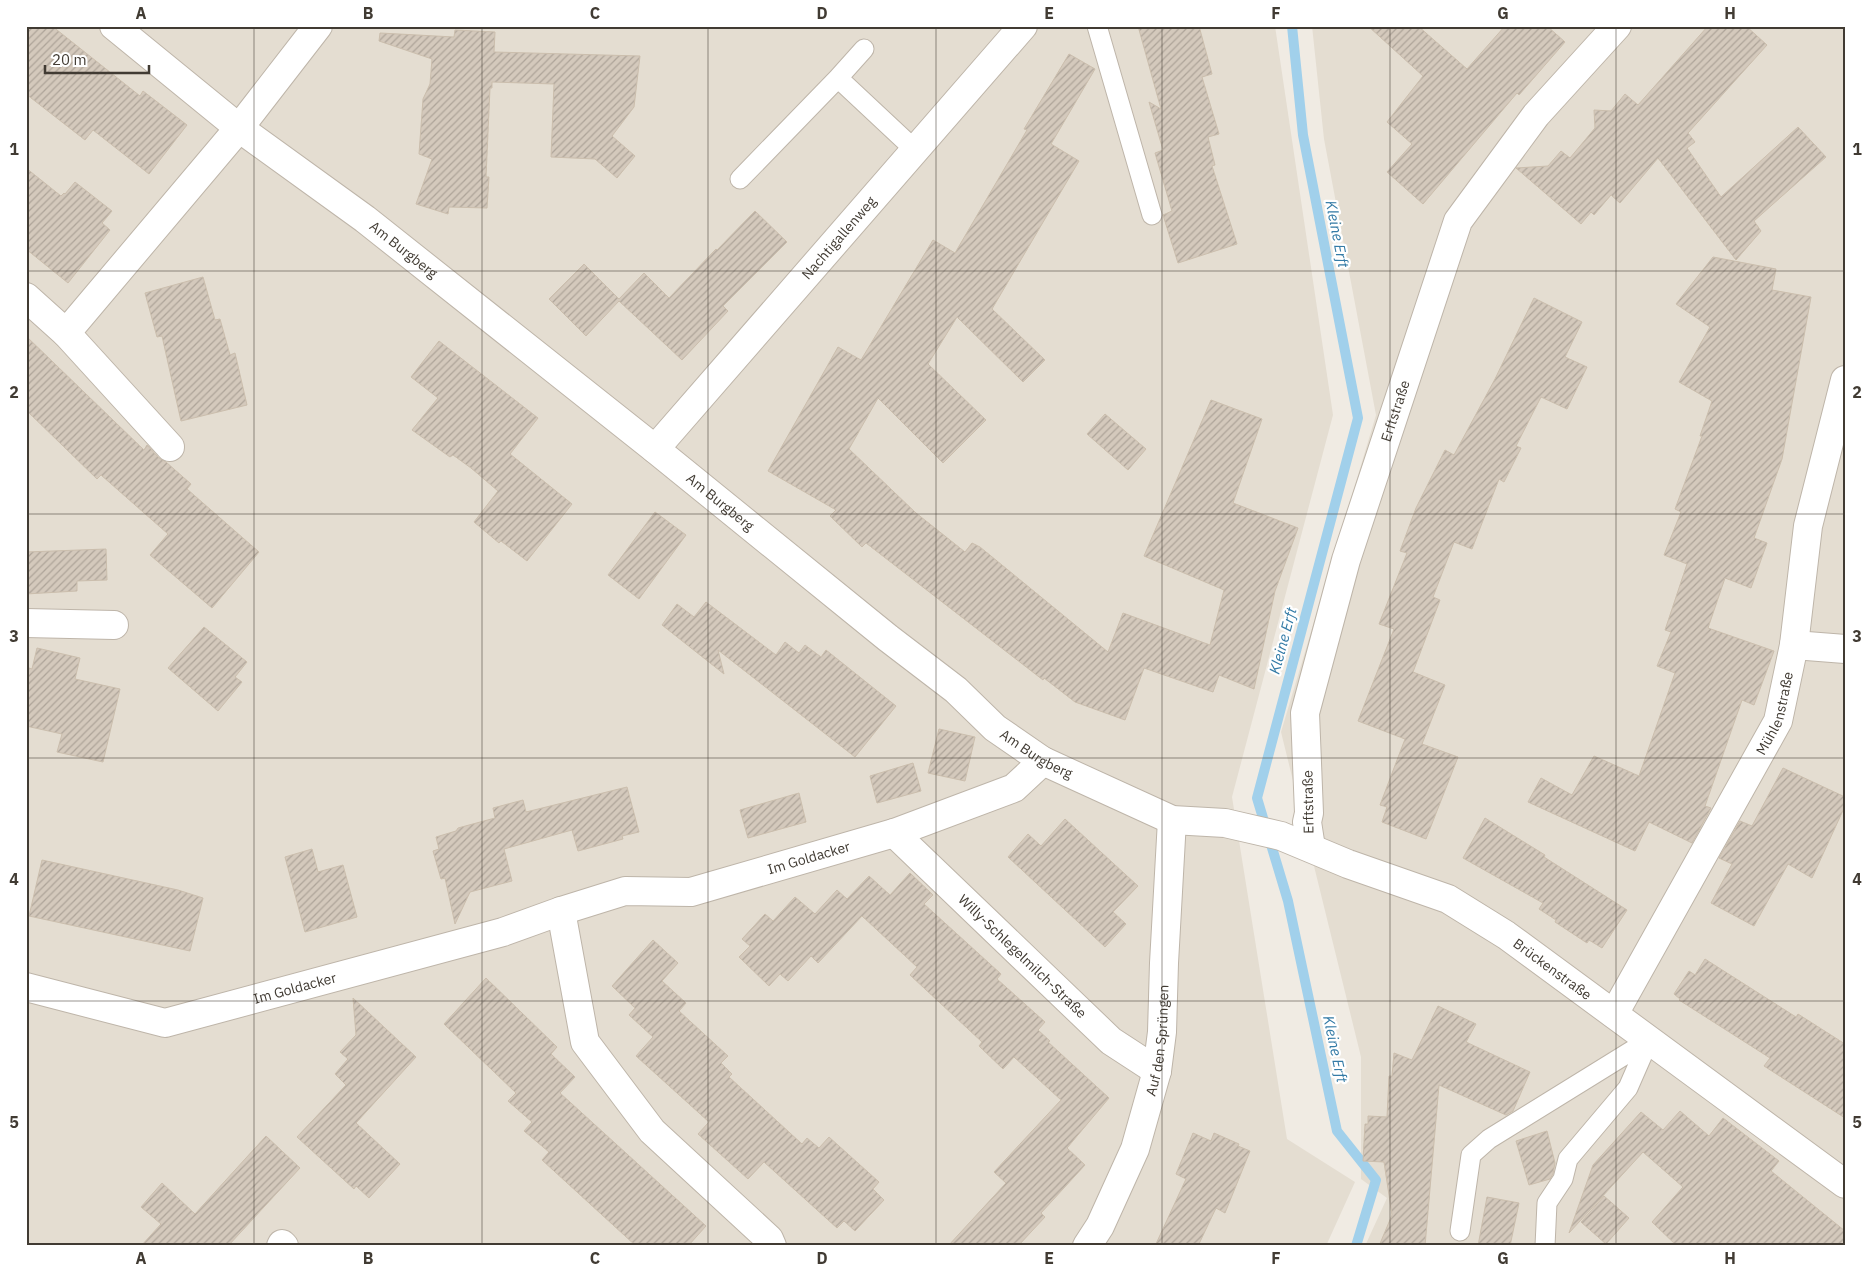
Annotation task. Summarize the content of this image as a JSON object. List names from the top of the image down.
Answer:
{
  "streets": {
    "street": [
      "Nachtigallenweg",
      "Am Burgberg",
      "Erftstraße",
      "Mühlenstraße",
      "Im Goldacker",
      "Willy-Schlegelmilch-Straße",
      "Brückenstraße",
      "Auf den Sprüngen"
    ]
  },
  "crossings": [
    ["Nachtigallenweg", "Am Burgberg"],
    ["Am Burgberg", "Im Goldacker"],
    ["Am Burgberg", "Brückenstraße"],
    ["Am Burgberg", "Auf den Sprüngen"],
    ["Erftstraße", "Brückenstraße"],
    ["Mühlenstraße", "Brückenstraße"],
    ["Im Goldacker", "Willy-Schlegelmilch-Straße"],
    ["Willy-Schlegelmilch-Straße", "Auf den Sprüngen"]
  ],
  "water": ["Kleine Erft"],
  "scale_bar": "20 m",
  "grid": {
    "columns": [
      "A",
      "B",
      "C",
      "D",
      "E",
      "F",
      "G",
      "H"
    ],
    "rows": [
      "1",
      "2",
      "3",
      "4",
      "5"
    ]
  }
}
